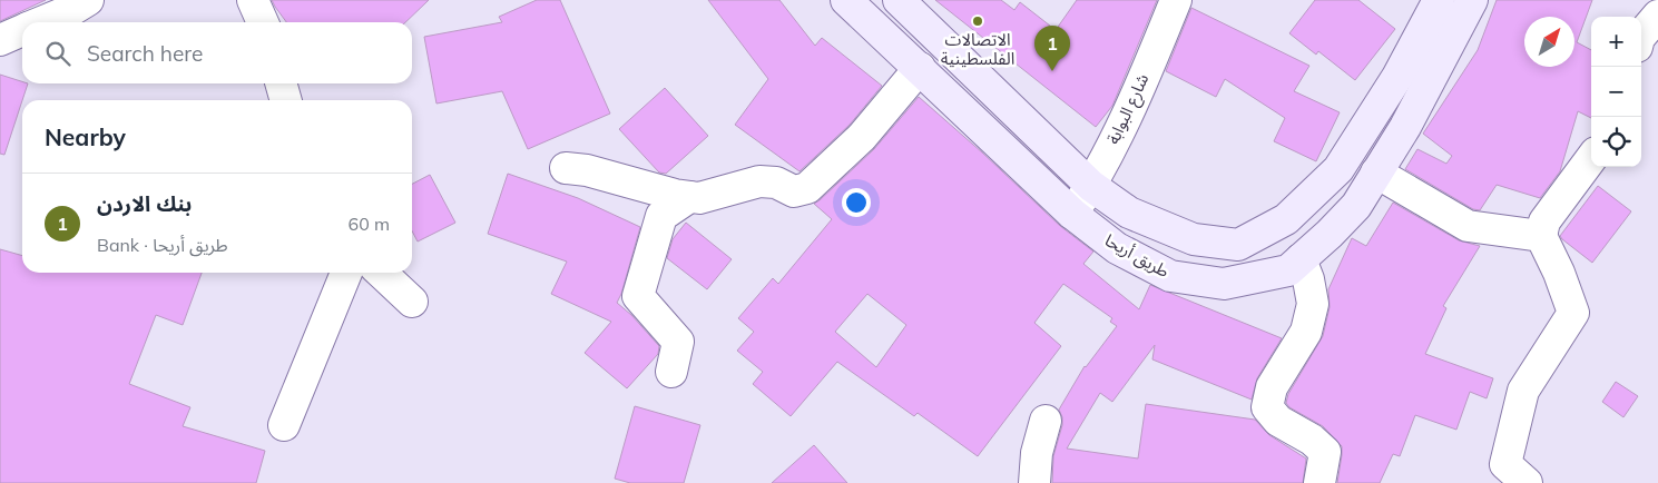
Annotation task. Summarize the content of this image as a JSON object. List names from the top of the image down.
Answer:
{
  "streets": {
    "main road": ["طريق أريحا"],
    "street": ["شارع البوابة"]
  },
  "crossings": [
    ["شارع البوابة", "طريق أريحا"]
  ],
  "places": ["الاتصالات الفلسطينية"],
  "north": "top right",
  "page": {
    "map_buttons": ["+", "−"],
    "search": "Search here",
    "pins": "1",
    "heading": "Nearby",
    "list": [
      {
        "mark": "1",
        "name": "بنك الاردن",
        "note": "Bank · طريق أريحا",
        "value": "60 m"
      }
    ]
  }
}
